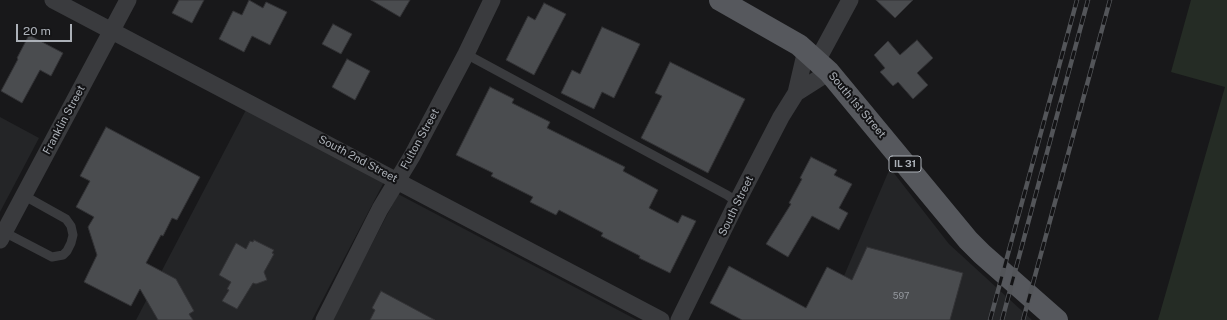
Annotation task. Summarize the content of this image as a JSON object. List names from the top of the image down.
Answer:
{
  "streets": {
    "main road": ["South 1st Street", "IL 31"],
    "street": [
      "Franklin Street",
      "Fulton Street",
      "South 2nd Street",
      "South Street"
    ]
  },
  "crossings": [
    ["South 1st Street", "South Street"],
    ["Franklin Street", "South 2nd Street"],
    ["Fulton Street", "South 2nd Street"]
  ],
  "house_numbers": ["597"],
  "scale_bar": "20 m"
}
